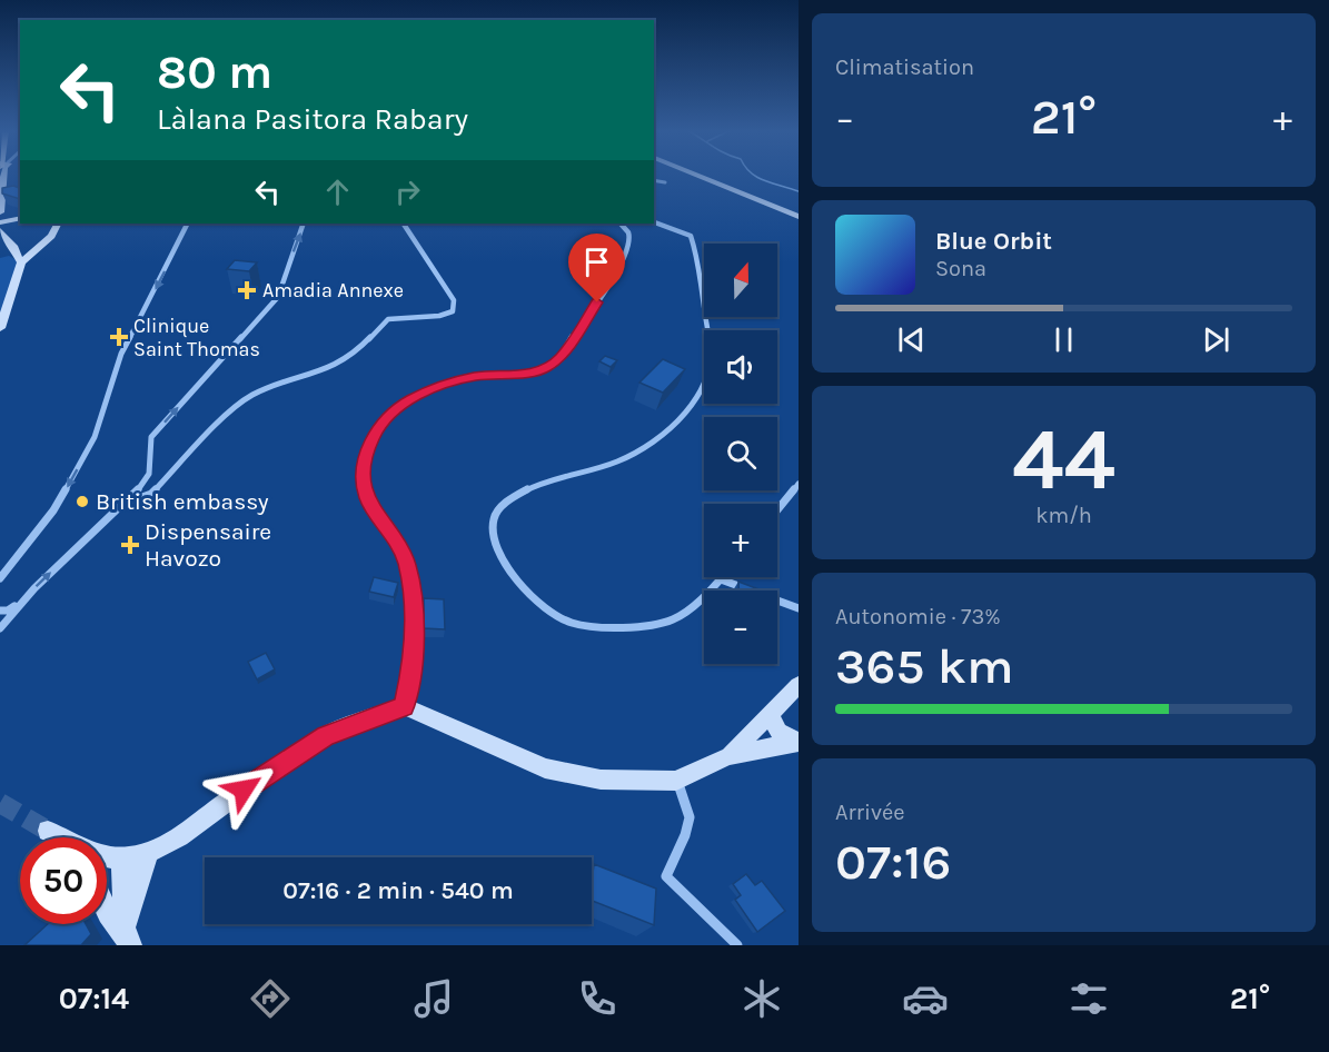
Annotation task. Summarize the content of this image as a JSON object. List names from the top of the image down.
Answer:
{
  "places": {
    "health": ["Amadia Annexe", "Clinique Saint Thomas", "Dispensaire Havozo"],
    "other": ["British embassy"]
  },
  "north": "top",
  "page": {
    "tile": [
      "Climatisation",
      ["44", "km/h"],
      ["Autonomie · 73%", "365 km"],
      ["Arrivée", "07:16"]
    ],
    "turn": ["80 m", "Làlana Pasitora Rabary"],
    "heat": ["−", "21°", "+"],
    "song": ["Blue Orbit", "Sona"],
    "map_buttons": ["+", "−"],
    "limit": "50",
    "trip": "07:16 · 2 min · 540 m",
    "tabs": ["07:14", "21°"]
  }
}
